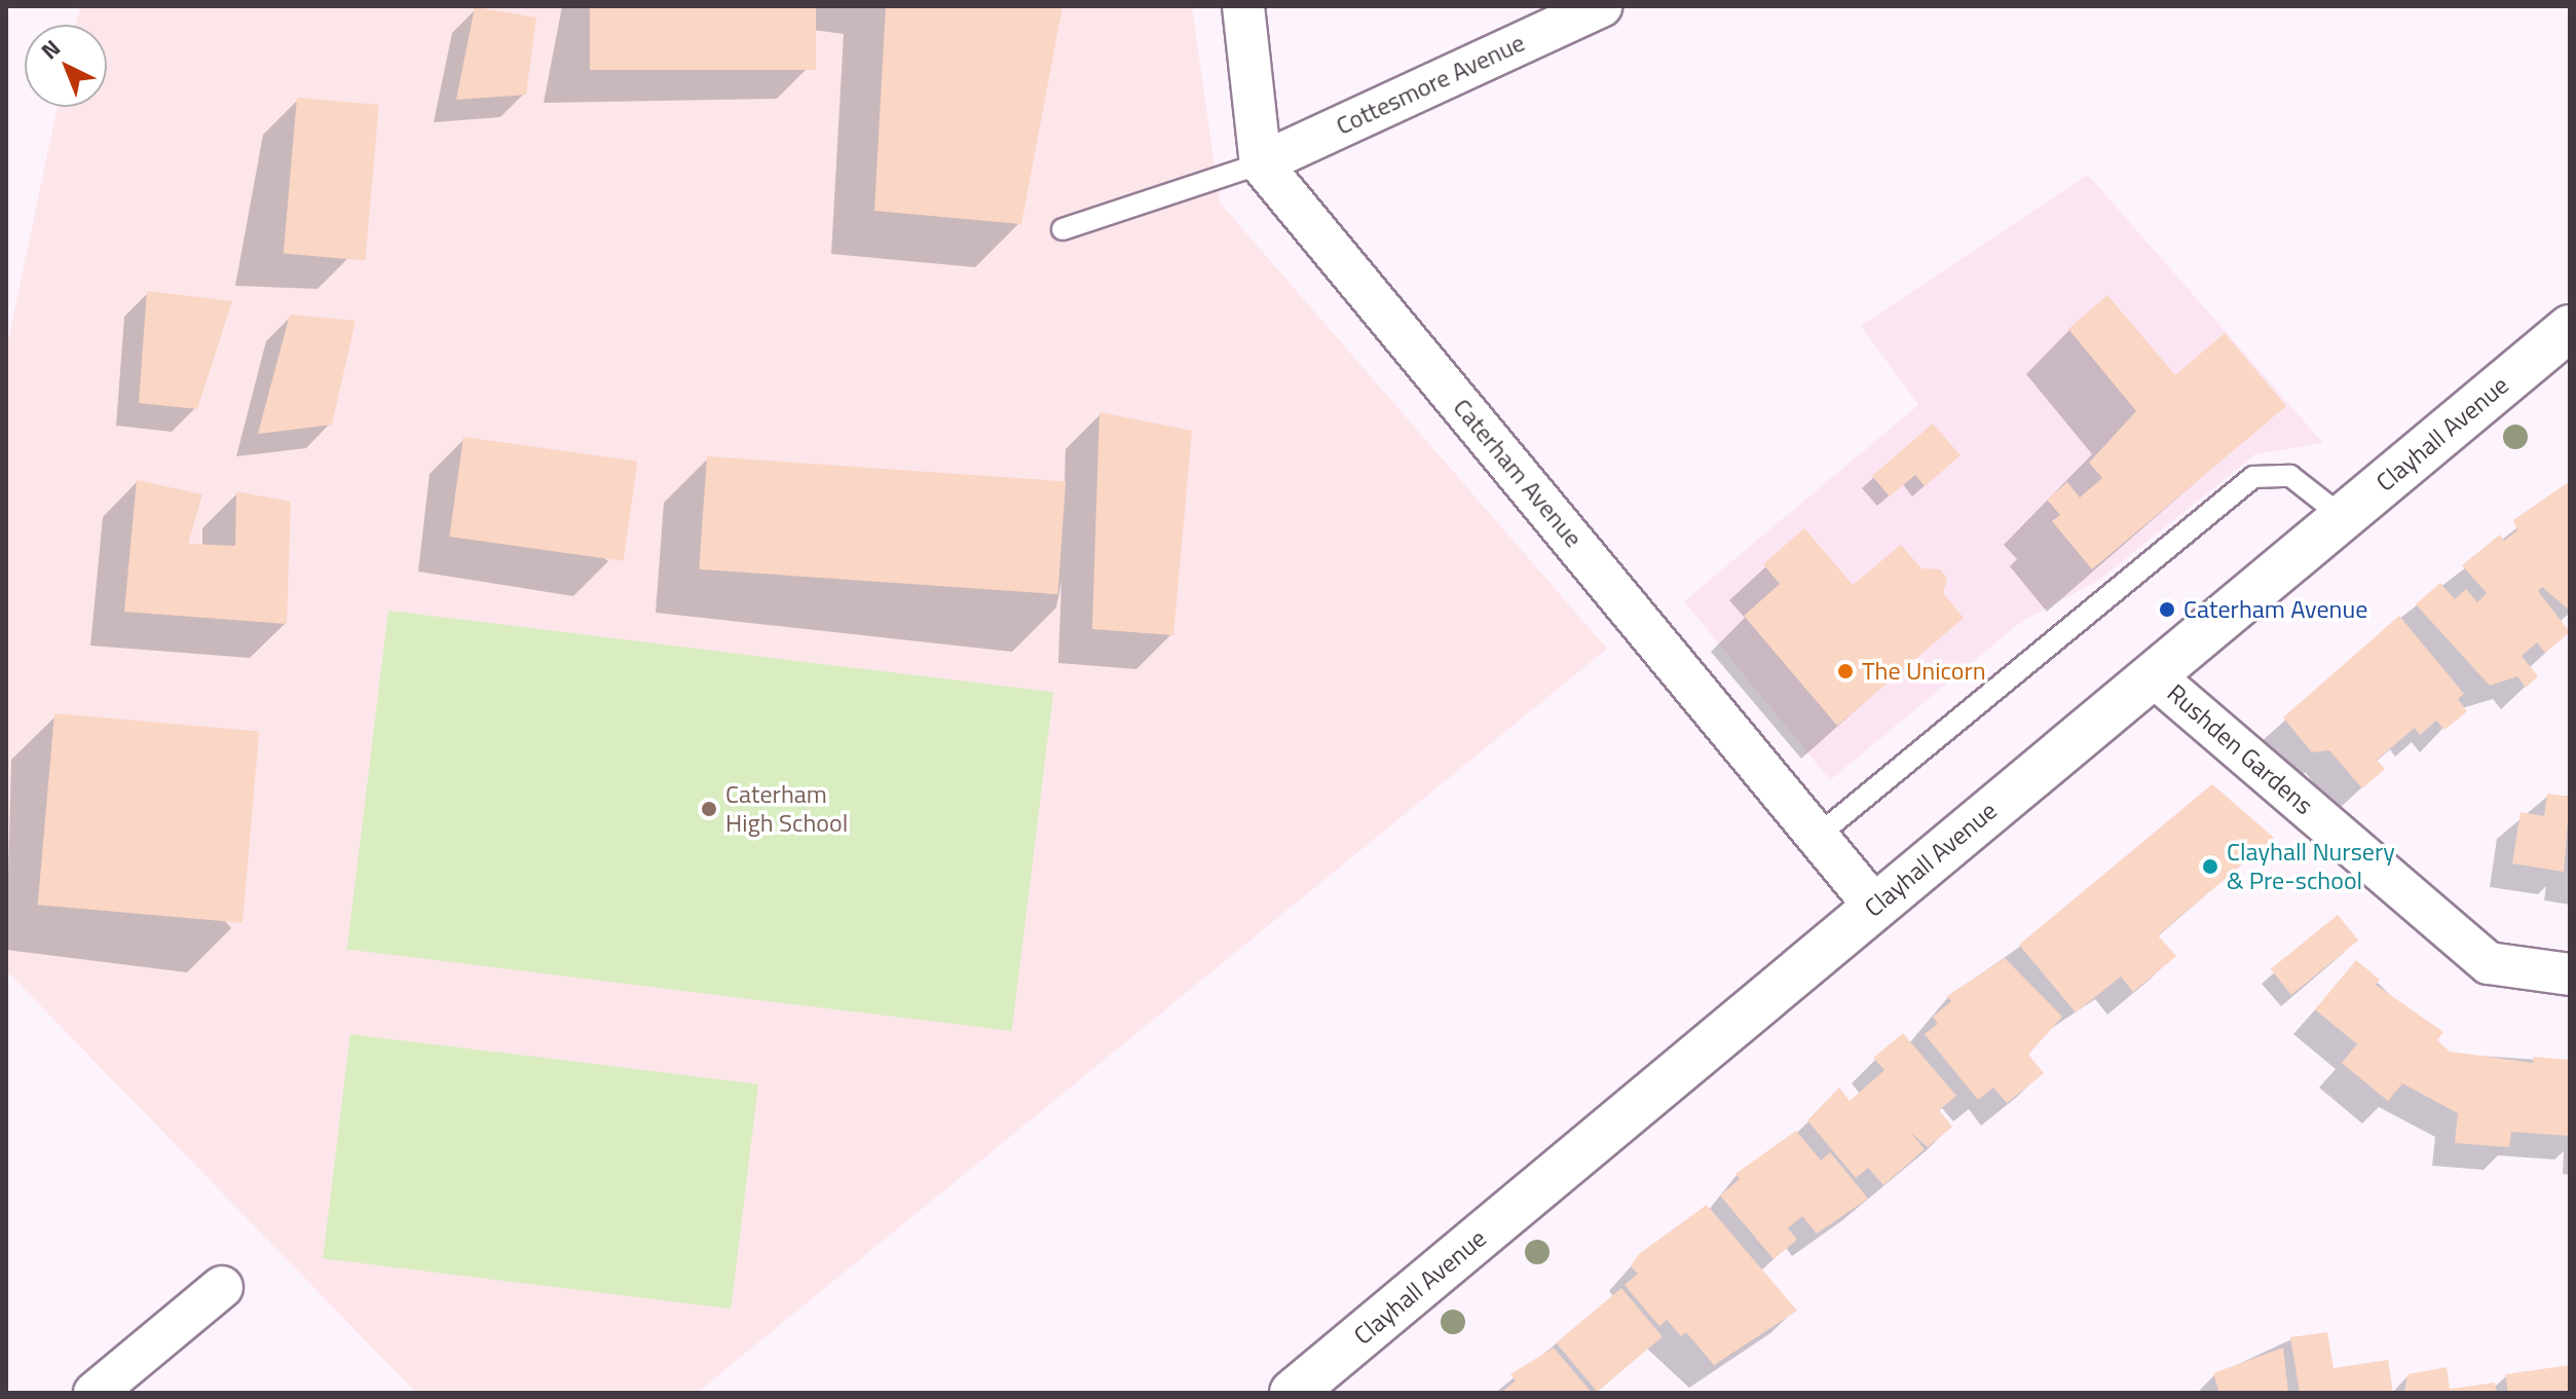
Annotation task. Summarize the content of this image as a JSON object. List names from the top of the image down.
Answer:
{
  "streets": {
    "street": [
      "Cottesmore Avenue",
      "Clayhall Avenue",
      "Caterham Avenue",
      "Rushden Gardens"
    ]
  },
  "crossings": [
    ["Cottesmore Avenue", "Caterham Avenue"],
    ["Clayhall Avenue", "Caterham Avenue"],
    ["Clayhall Avenue", "Rushden Gardens"]
  ],
  "places": [
    "Caterham Avenue",
    "The Unicorn",
    "Caterham High School",
    "Clayhall Nursery & Pre-school"
  ],
  "north": "top left"
}
